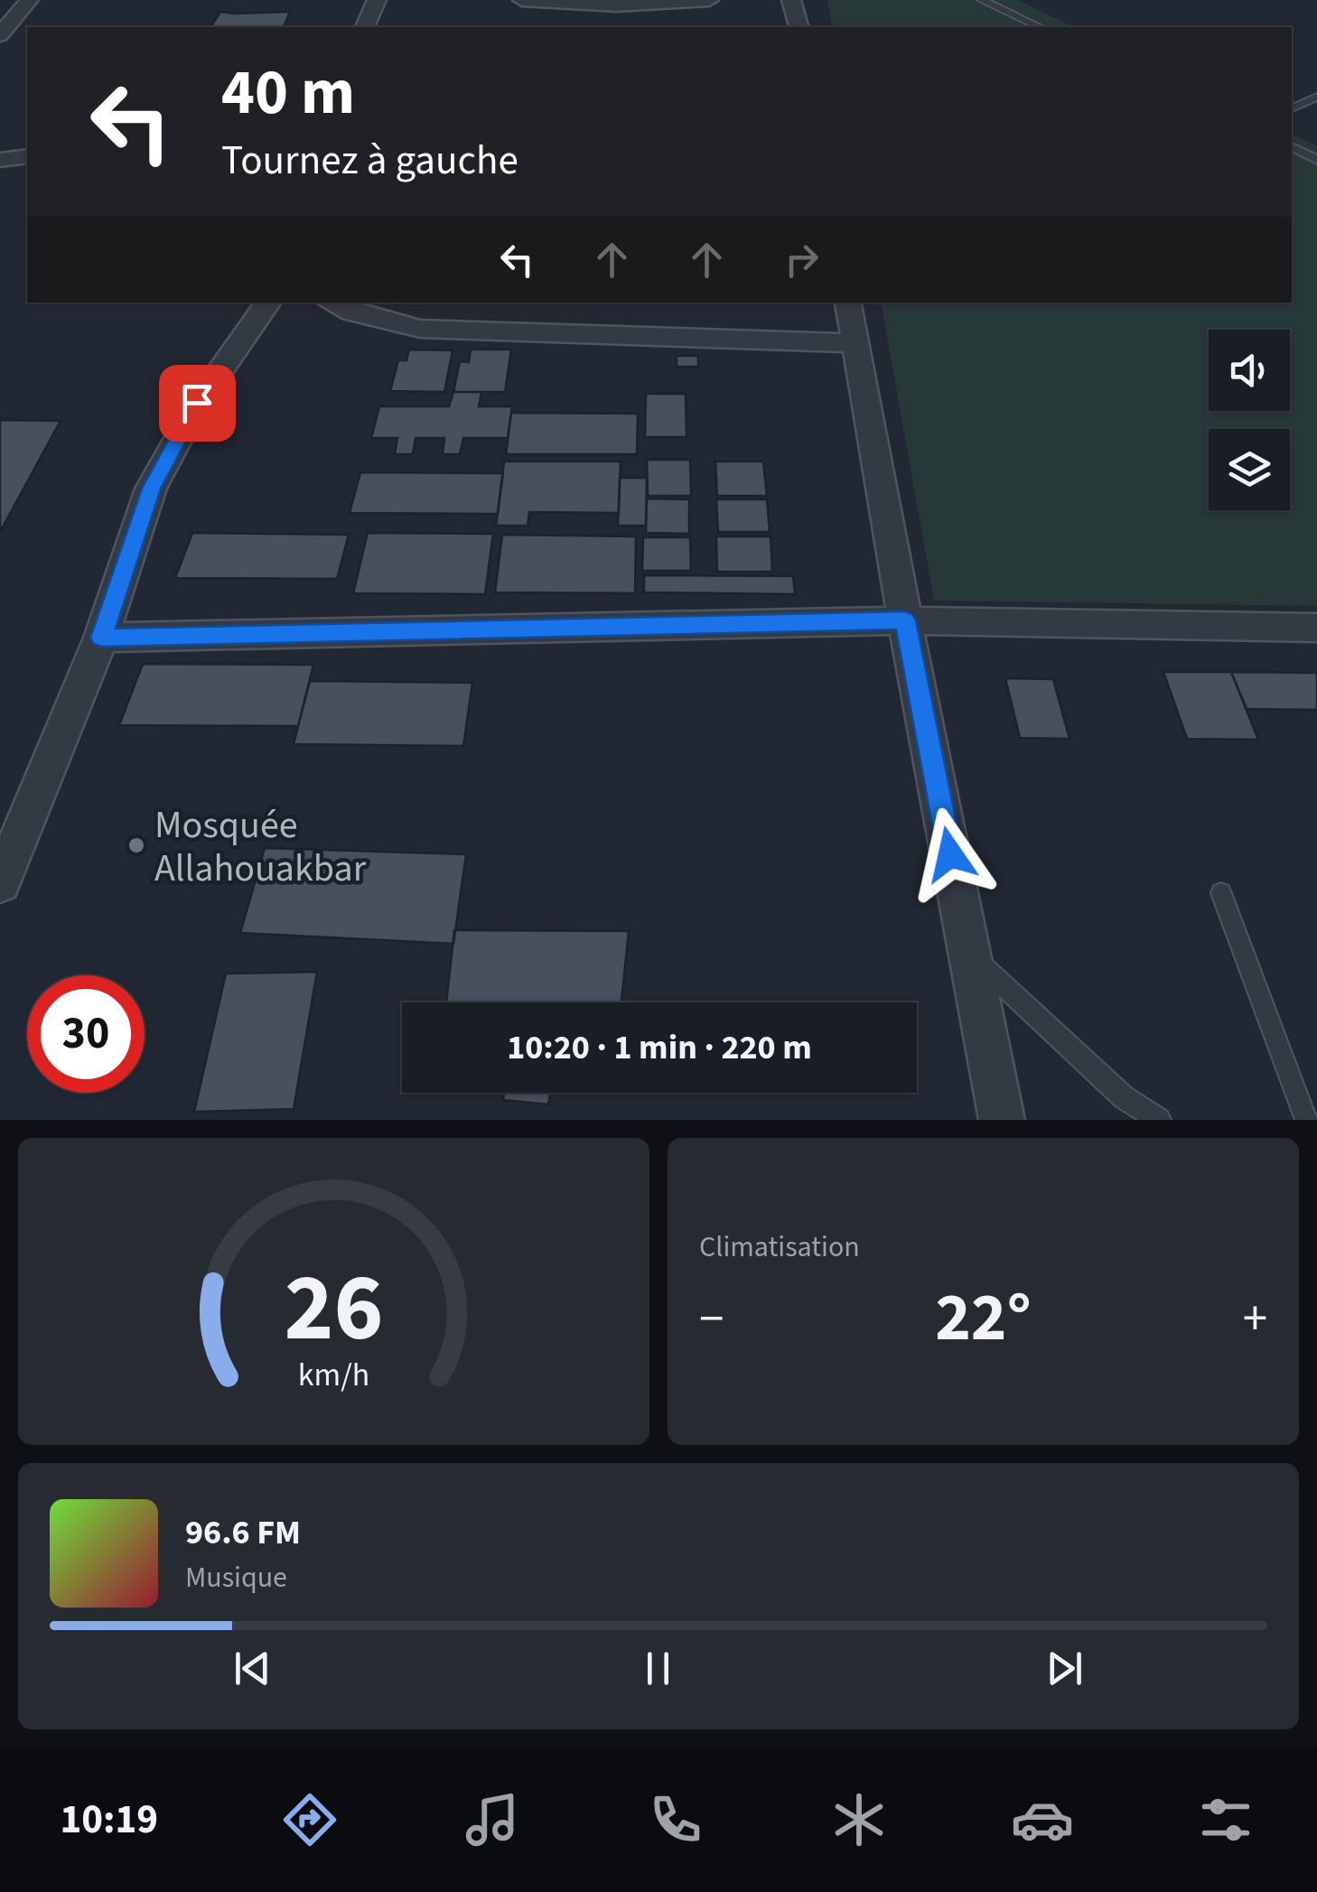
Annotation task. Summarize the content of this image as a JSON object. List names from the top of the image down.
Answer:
{
  "places": ["Mosquée Allahouakbar"],
  "page": {
    "turn": ["40 m", "Tournez à gauche"],
    "limit": "30",
    "trip": "10:20 · 1 min · 220 m",
    "tile": "Climatisation",
    "heat": ["−", "22°", "+"],
    "song": ["96.6 FM", "Musique"],
    "tabs": "10:19",
    "gauge": ["26", "km/h"]
  }
}
